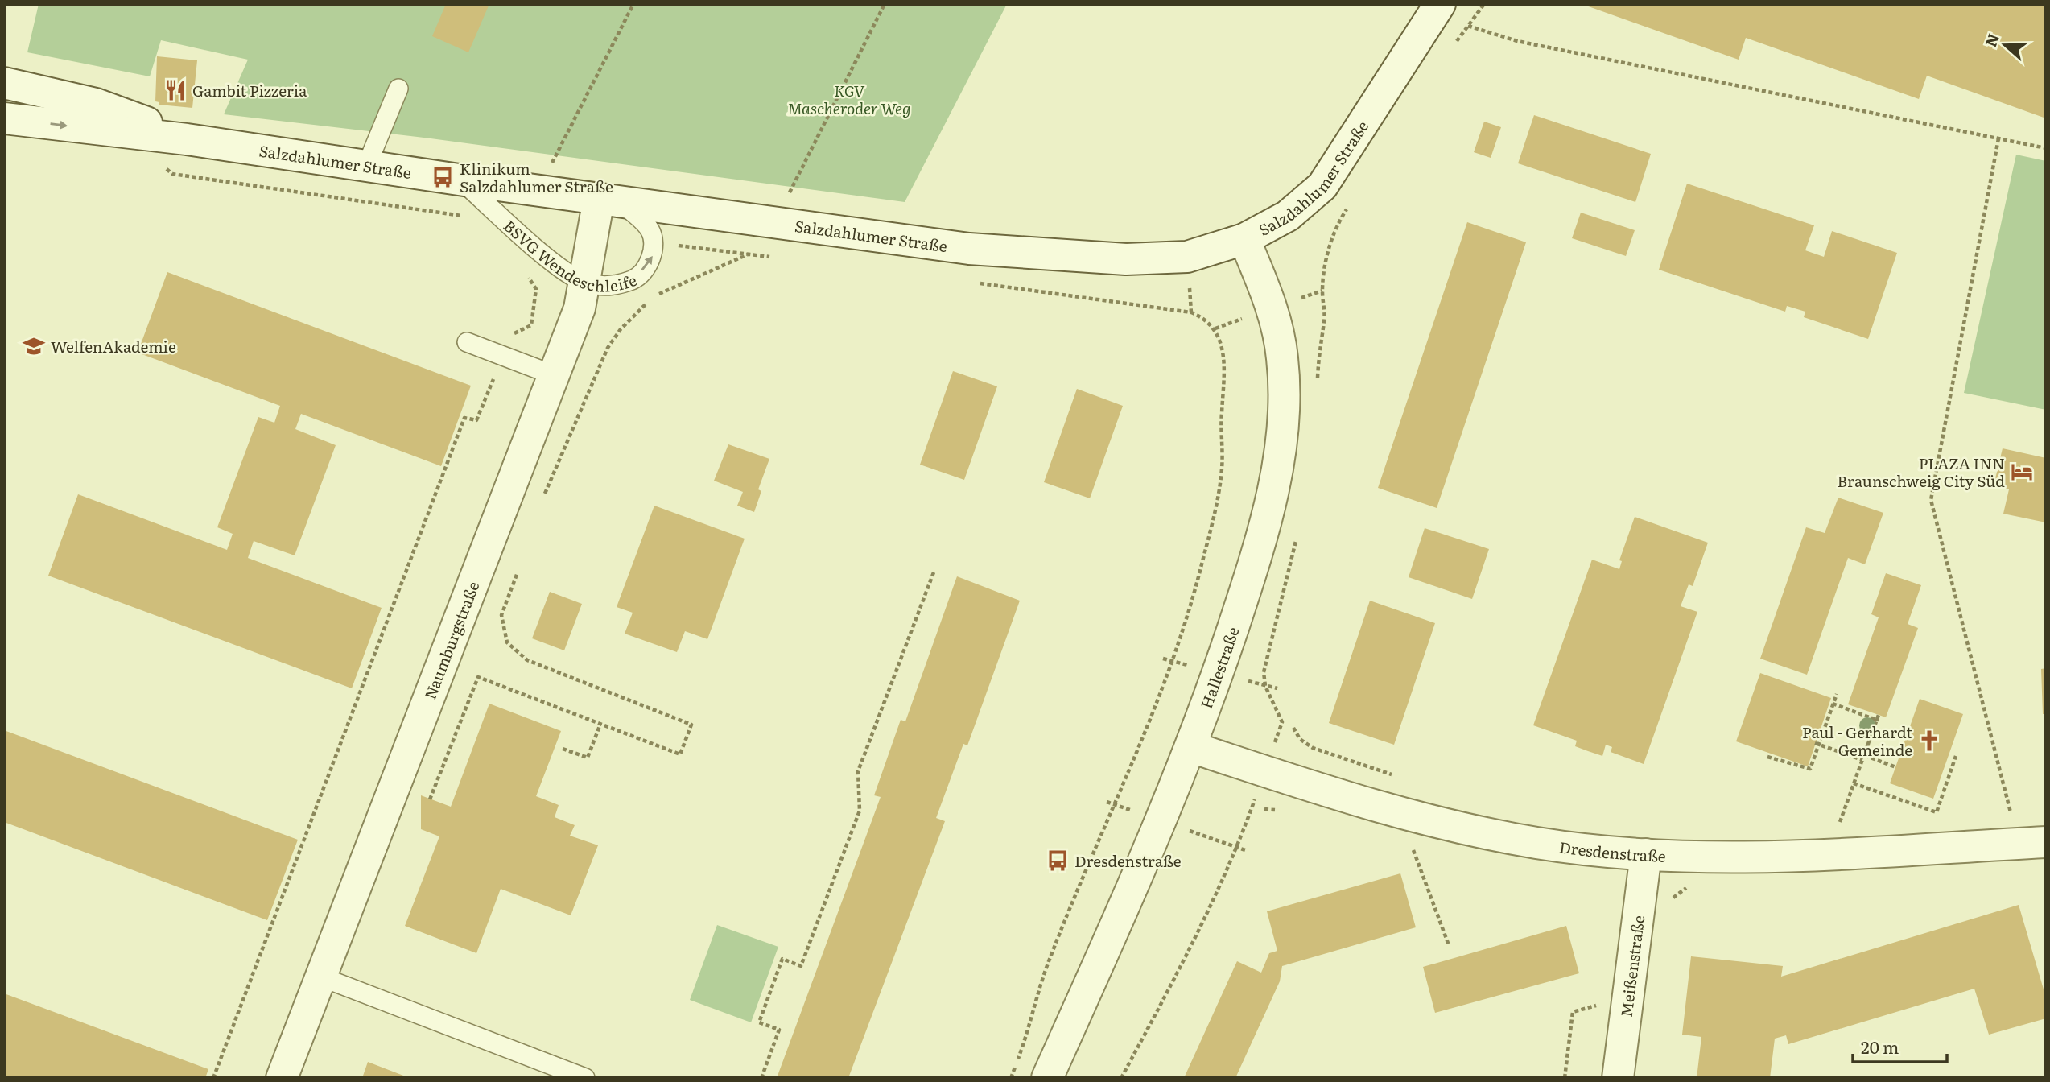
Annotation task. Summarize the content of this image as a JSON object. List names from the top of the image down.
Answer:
{
  "streets": {
    "street": [
      "Salzdahlumer Straße",
      "Naumburgstraße",
      "Hallestraße",
      "Dresdenstraße",
      "Meißenstraße"
    ],
    "lane": ["BSVG Wendeschleife"]
  },
  "crossings": [
    ["Salzdahlumer Straße", "BSVG Wendeschleife"],
    ["Salzdahlumer Straße", "Naumburgstraße"],
    ["Salzdahlumer Straße", "Hallestraße"],
    ["BSVG Wendeschleife", "Naumburgstraße"],
    ["Hallestraße", "Dresdenstraße"],
    ["Dresdenstraße", "Meißenstraße"]
  ],
  "parks": ["KGV Mascheroder Weg"],
  "places": {
    "restaurant": ["Gambit Pizzeria"],
    "bus stop": ["Klinikum Salzdahlumer Straße", "Dresdenstraße"],
    "school or university": ["WelfenAkademie"],
    "hotel": ["PLAZA INN Braunschweig City Süd"],
    "church": ["Paul - Gerhardt Gemeinde"]
  },
  "scale_bar": "20 m",
  "north": "left"
}
